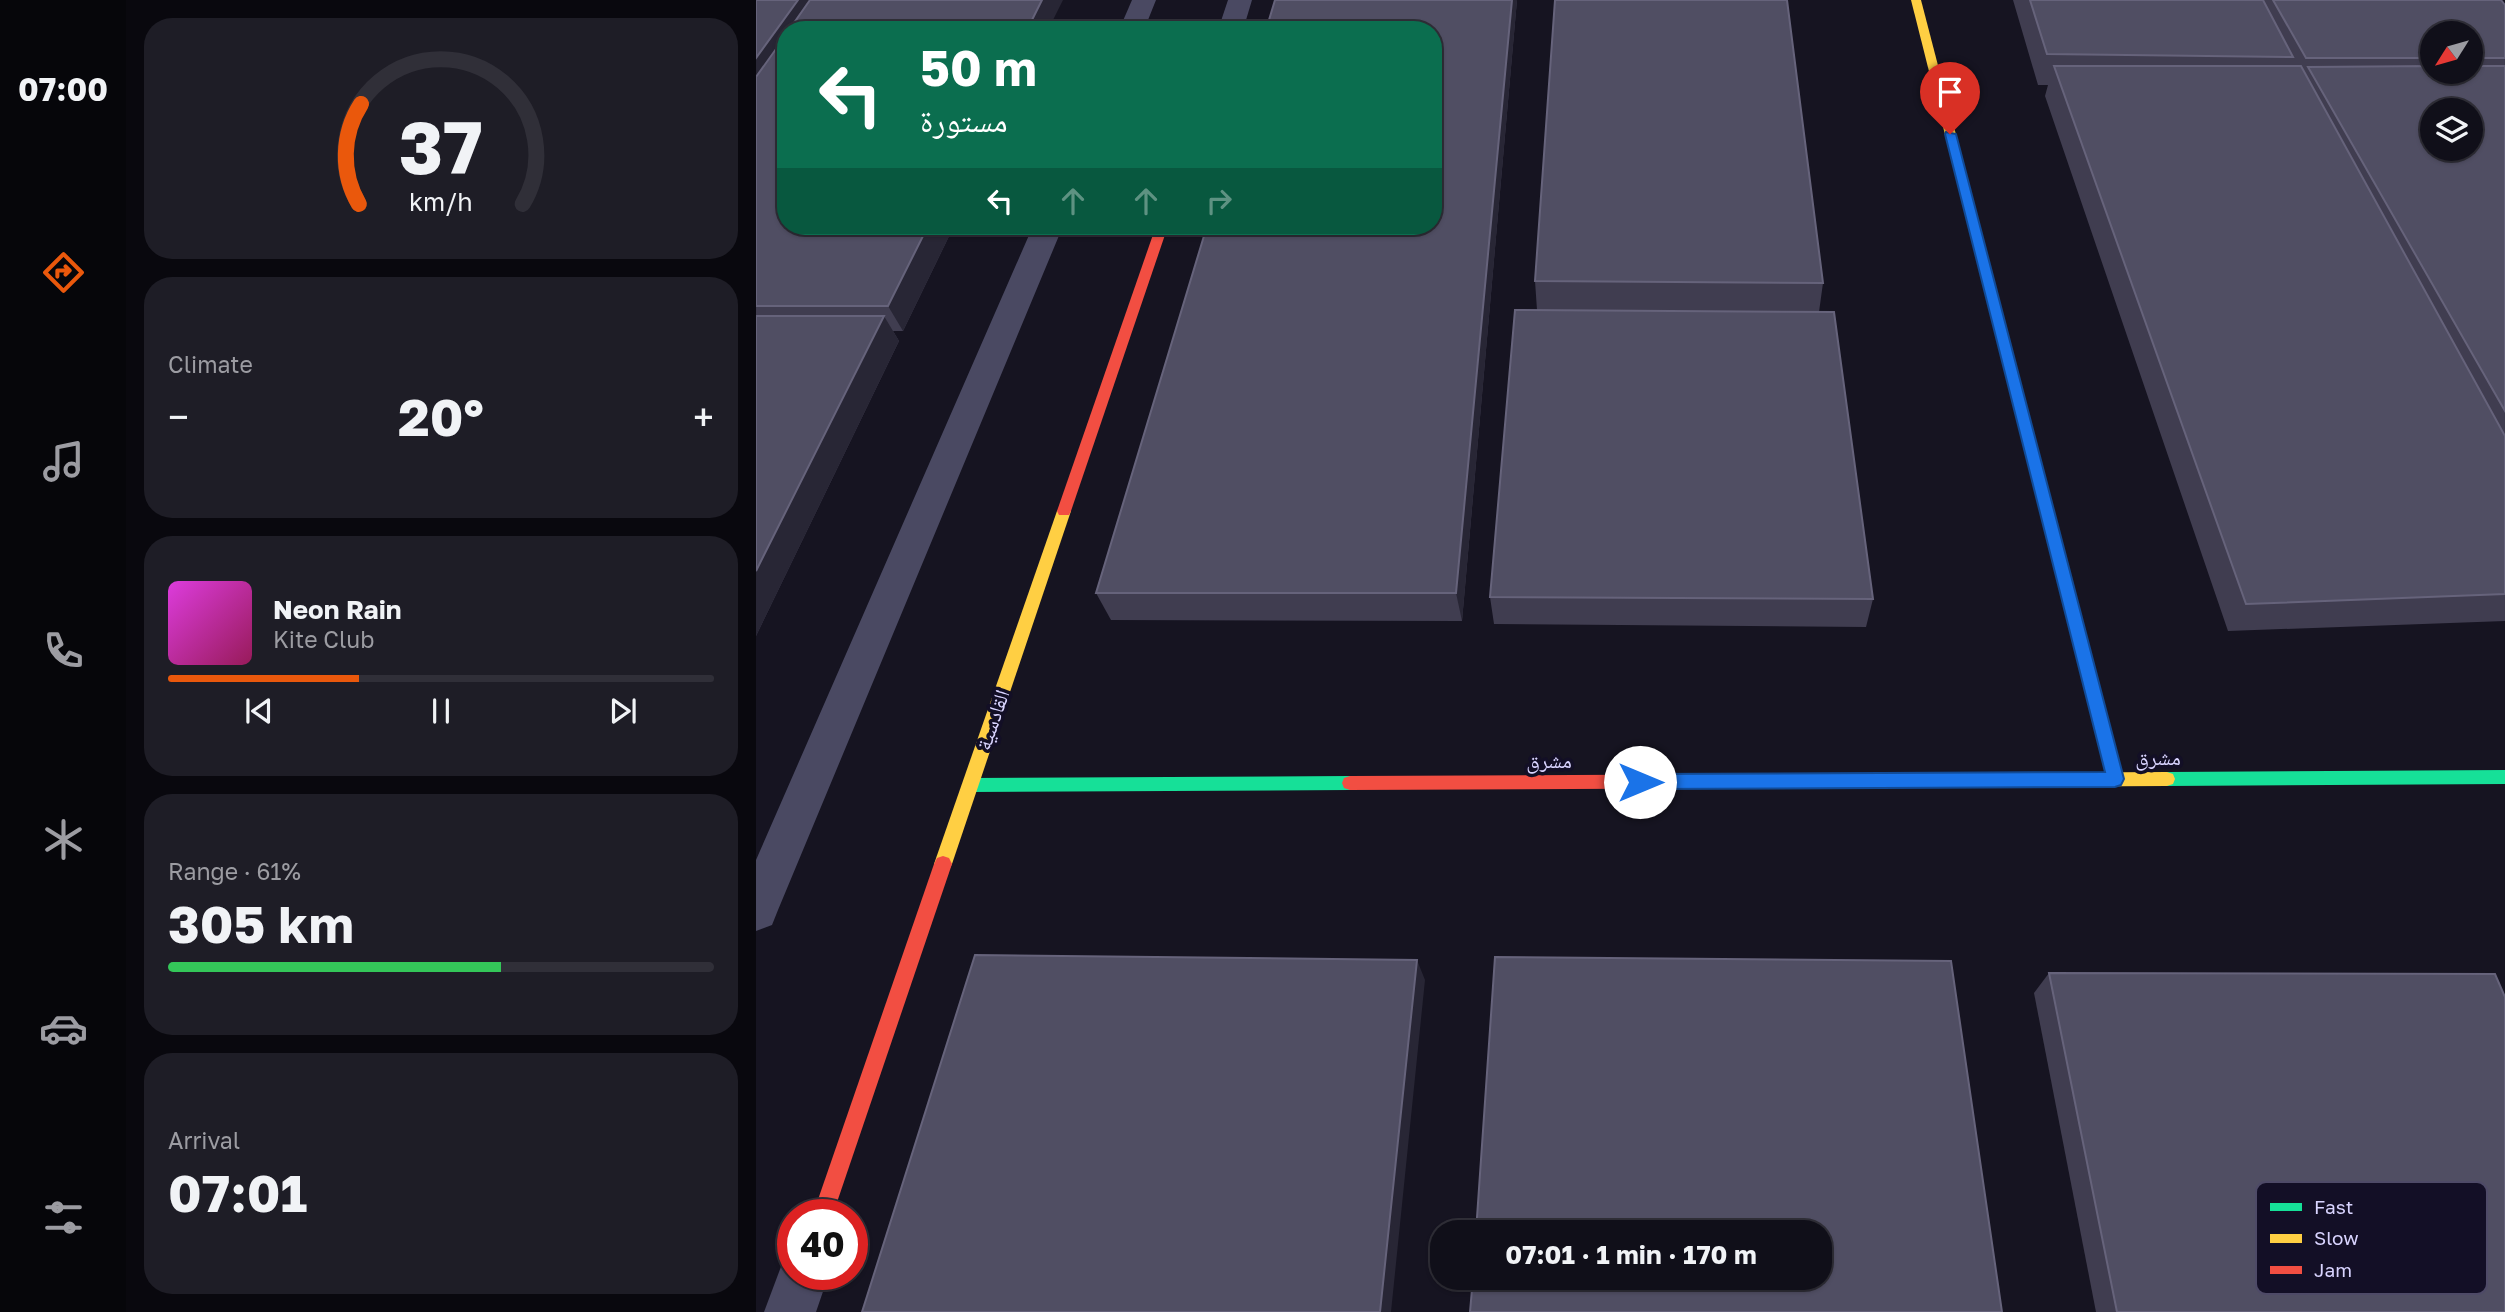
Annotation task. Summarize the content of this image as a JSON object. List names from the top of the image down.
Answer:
{
  "streets": {
    "street": ["القادسية", "مشرق"]
  },
  "crossings": [
    ["القادسية", "مشرق"]
  ],
  "legend": ["Fast", "Slow", "Jam"],
  "north": "bottom left",
  "page": {
    "tabs": "07:00",
    "turn": ["50 m", "مستورة"],
    "tile": [
      "Climate",
      ["Range · 61%", "305 km"],
      ["Arrival", "07:01"]
    ],
    "heat": ["−", "20°", "+"],
    "song": ["Neon Rain", "Kite Club"],
    "limit": "40",
    "trip": "07:01 · 1 min · 170 m",
    "gauge": ["37", "km/h"]
  }
}
